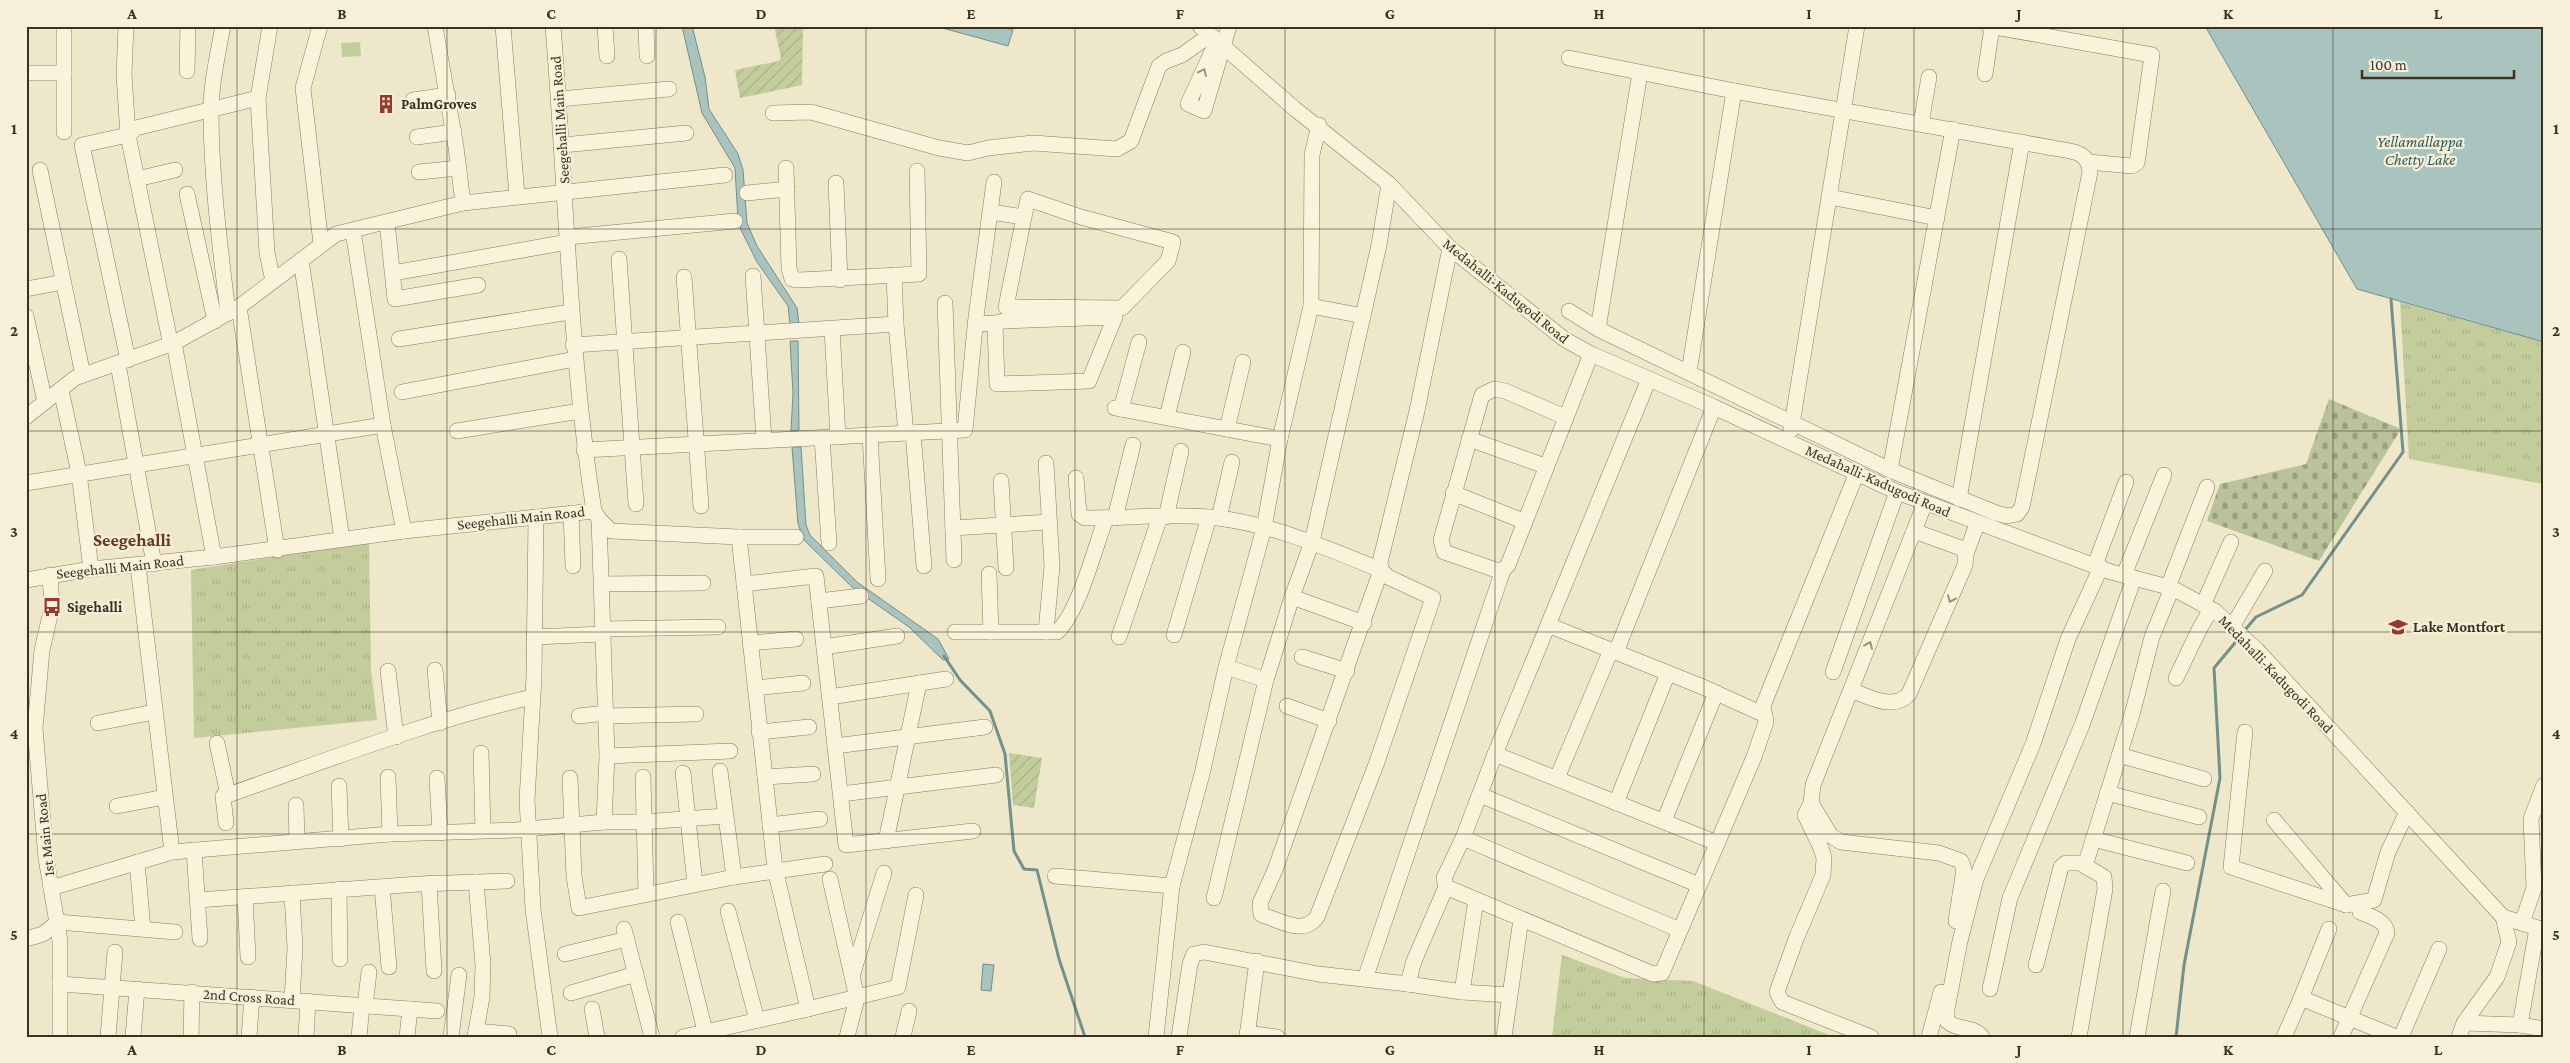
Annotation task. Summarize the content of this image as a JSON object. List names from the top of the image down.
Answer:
{
  "streets": {
    "street": [
      "Seegehalli Main Road",
      "Medahalli-Kadugodi Road",
      "1st Main Road",
      "2nd Cross Road"
    ]
  },
  "crossings": [
    ["Seegehalli Main Road", "1st Main Road"],
    ["1st Main Road", "2nd Cross Road"]
  ],
  "districts": ["Seegehalli"],
  "water": ["Yellamallappa Chetty Lake"],
  "places": {
    "building": ["PalmGroves"],
    "bus stop": ["Sigehalli"],
    "school or university": ["Lake Montfort"]
  },
  "scale_bar": "100 m",
  "grid": {
    "columns": [
      "A",
      "B",
      "C",
      "D",
      "E",
      "F",
      "G",
      "H",
      "I",
      "J",
      "K",
      "L"
    ],
    "rows": [
      "1",
      "2",
      "3",
      "4",
      "5"
    ]
  }
}
